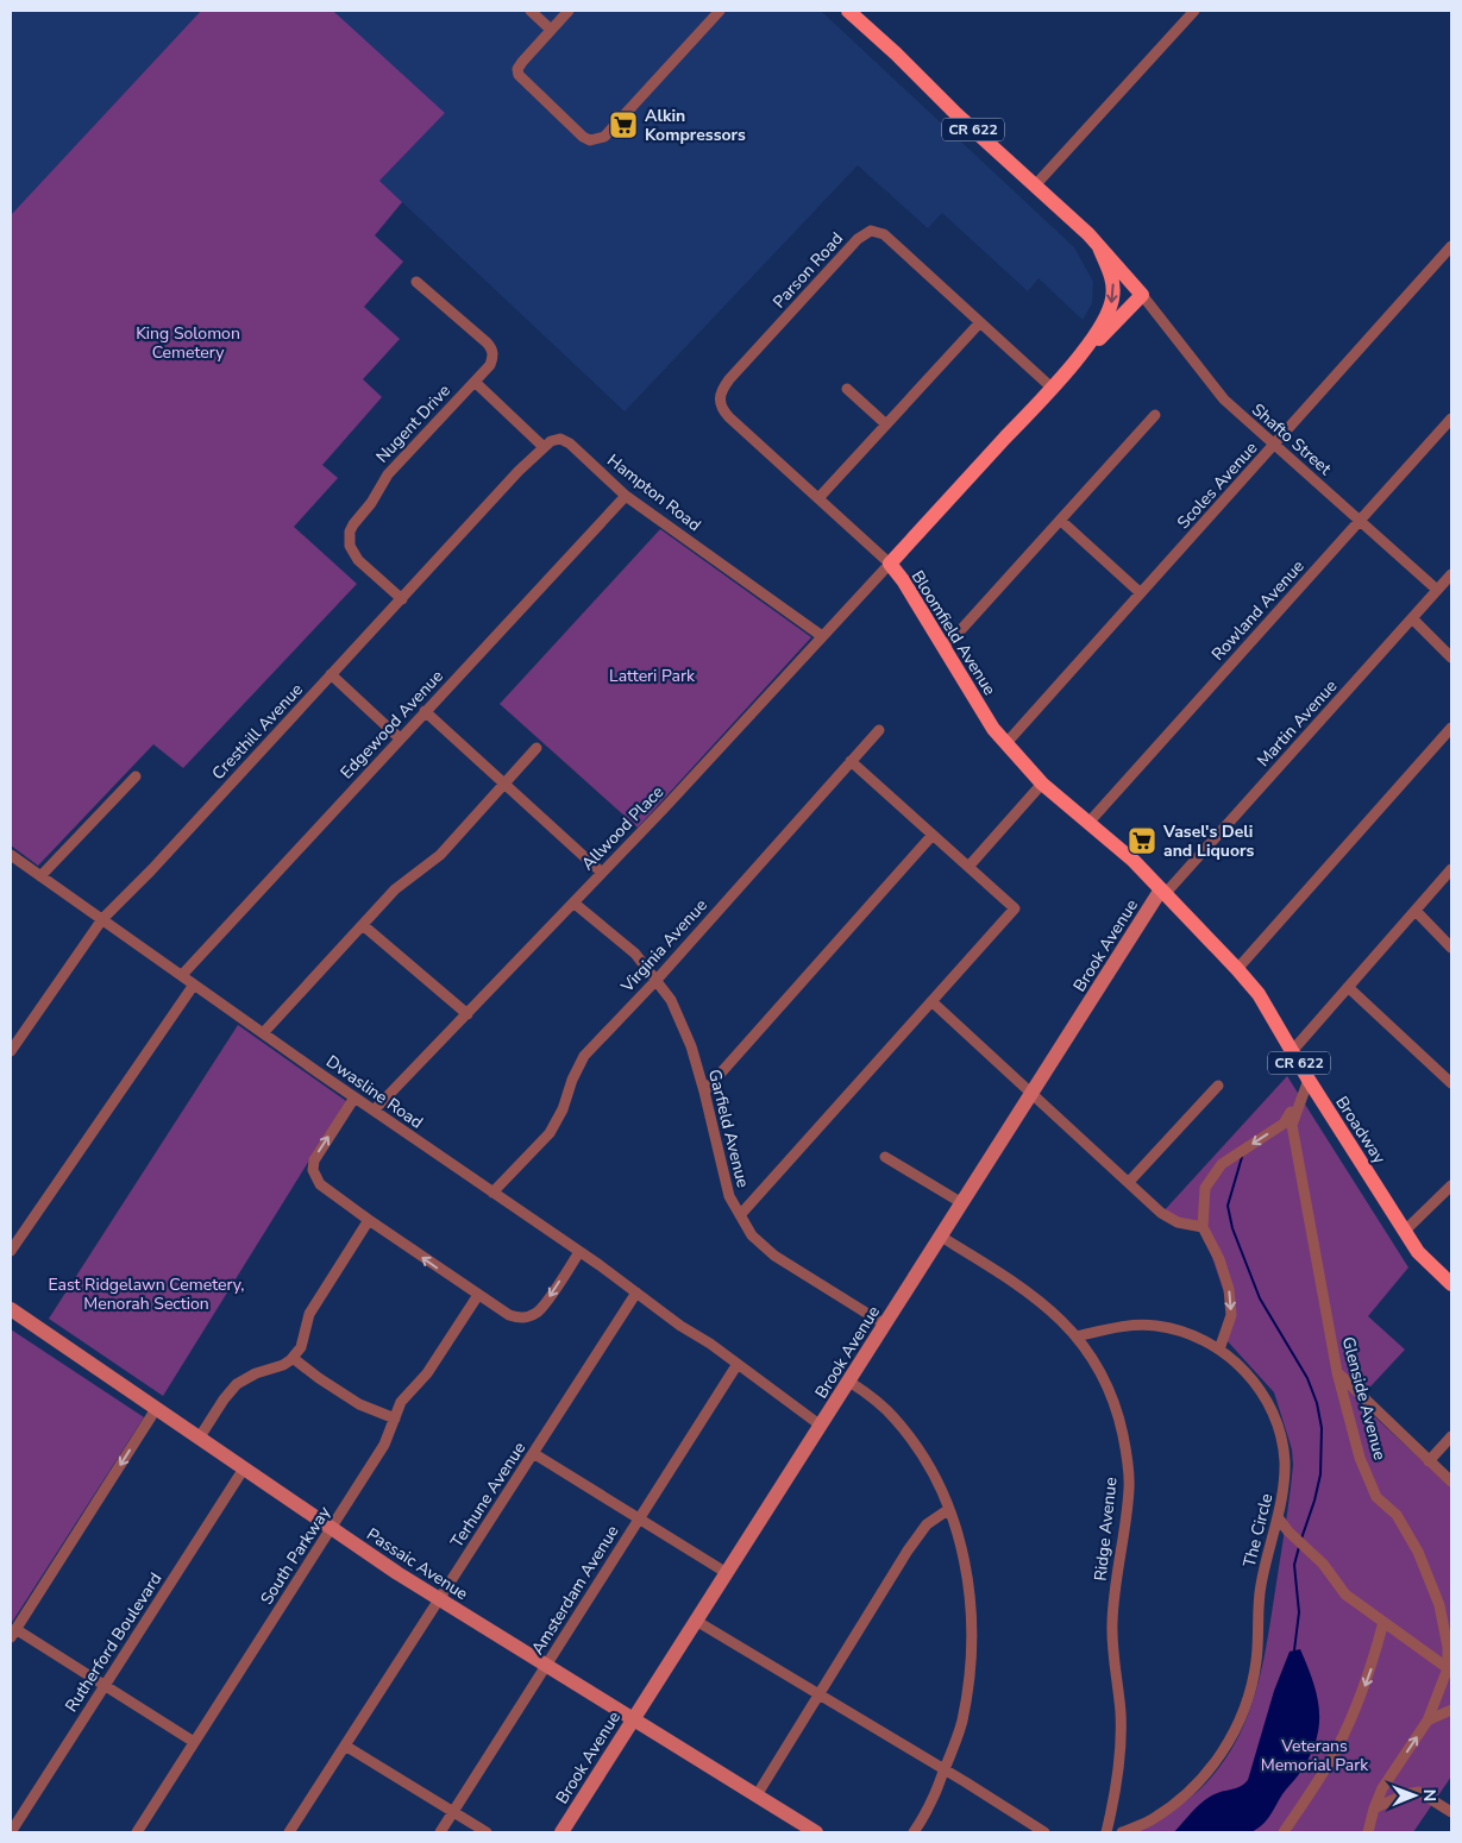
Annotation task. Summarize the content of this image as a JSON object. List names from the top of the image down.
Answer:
{
  "streets": {
    "main road": [
      "CR 622",
      "Bloomfield Avenue",
      "Brook Avenue",
      "Broadway",
      "Passaic Avenue"
    ],
    "street": [
      "Parson Road",
      "Nugent Drive",
      "Shafto Street",
      "Scoles Avenue",
      "Hampton Road",
      "Rowland Avenue",
      "Martin Avenue",
      "Edgewood Avenue",
      "Cresthill Avenue",
      "Allwood Place",
      "Virginia Avenue",
      "Dwasline Road",
      "Garfield Avenue",
      "Glenside Avenue",
      "Terhune Avenue",
      "Ridge Avenue",
      "The Circle",
      "South Parkway",
      "Amsterdam Avenue",
      "Rutherford Boulevard"
    ]
  },
  "crossings": [
    ["Parson Road", "Bloomfield Avenue"],
    ["Nugent Drive", "Cresthill Avenue"],
    ["Shafto Street", "Scoles Avenue"],
    ["Shafto Street", "Rowland Avenue"],
    ["Shafto Street", "Bloomfield Avenue"],
    ["Shafto Street", "Martin Avenue"],
    ["Scoles Avenue", "Bloomfield Avenue"],
    ["Hampton Road", "Edgewood Avenue"],
    ["Hampton Road", "Cresthill Avenue"],
    ["Hampton Road", "Allwood Place"],
    ["Rowland Avenue", "Bloomfield Avenue"],
    ["Bloomfield Avenue", "Allwood Place"],
    ["Bloomfield Avenue", "Broadway"],
    ["Martin Avenue", "Brook Avenue"],
    ["Martin Avenue", "Broadway"],
    ["Edgewood Avenue", "Dwasline Road"],
    ["Cresthill Avenue", "Dwasline Road"],
    ["Allwood Place", "Dwasline Road"],
    ["Allwood Place", "Garfield Avenue"],
    ["Virginia Avenue", "Dwasline Road"],
    ["Virginia Avenue", "Garfield Avenue"],
    ["Brook Avenue", "Dwasline Road"],
    ["Brook Avenue", "Garfield Avenue"],
    ["Brook Avenue", "Broadway"],
    ["Brook Avenue", "Ridge Avenue"],
    ["Brook Avenue", "Passaic Avenue"],
    ["Dwasline Road", "Terhune Avenue"],
    ["Dwasline Road", "Amsterdam Avenue"],
    ["Broadway", "Glenside Avenue"],
    ["Terhune Avenue", "Passaic Avenue"],
    ["Ridge Avenue", "The Circle"],
    ["South Parkway", "Passaic Avenue"],
    ["Passaic Avenue", "Amsterdam Avenue"],
    ["Passaic Avenue", "Rutherford Boulevard"]
  ],
  "parks": [
    "King Solomon Cemetery",
    "Latteri Park",
    "East Ridgelawn Cemetery, Menorah Section",
    "Veterans Memorial Park"
  ],
  "places": {
    "supermarket": ["Alkin Kompressors", "Vasel's Deli and Liquors"]
  },
  "north": "right"
}
